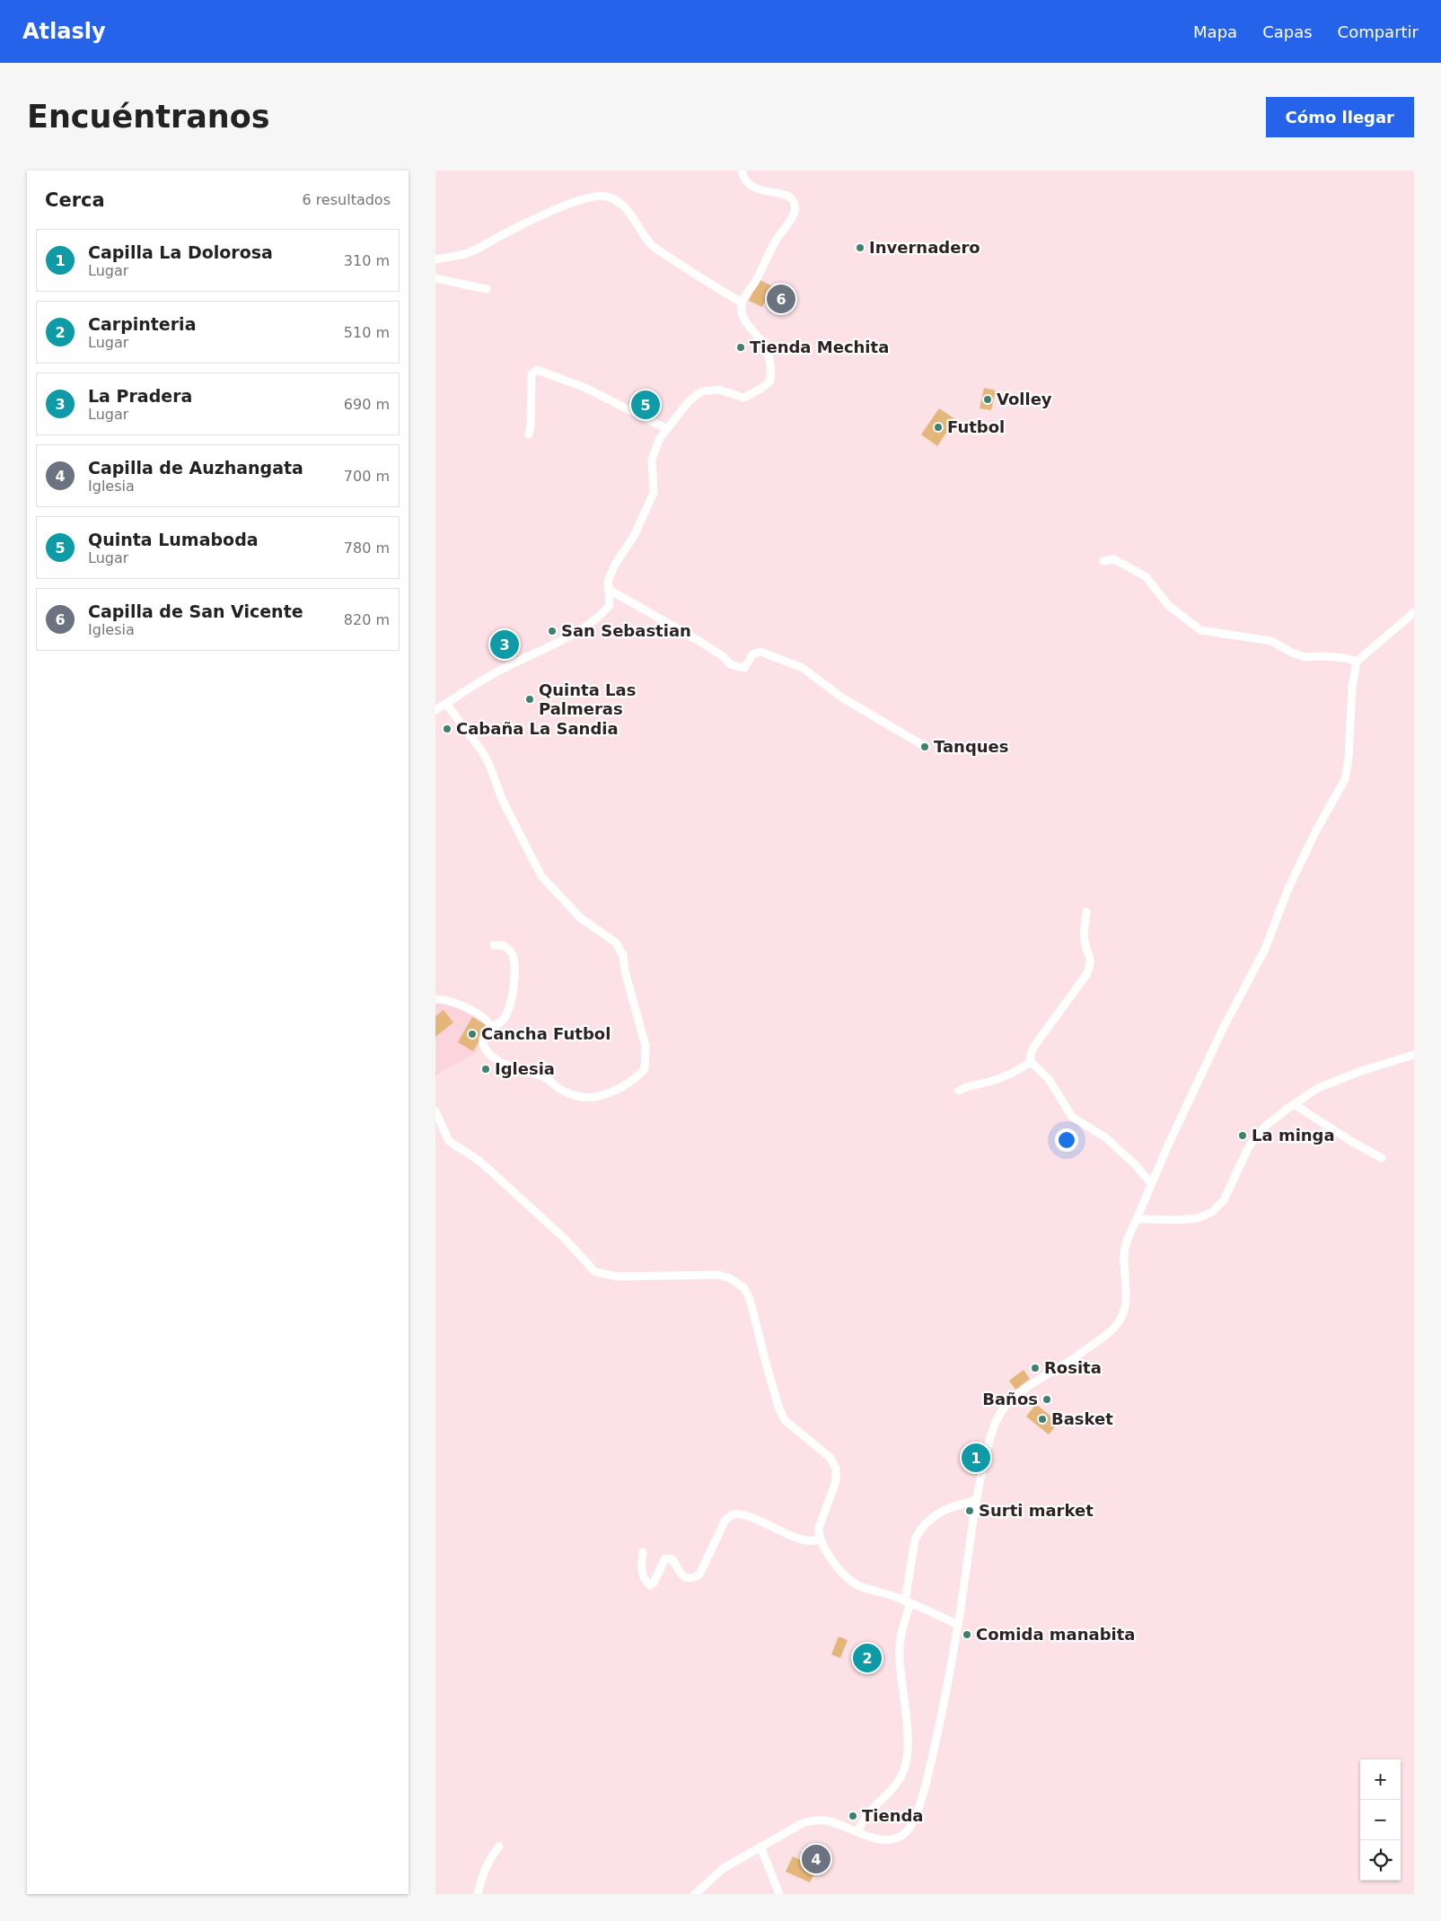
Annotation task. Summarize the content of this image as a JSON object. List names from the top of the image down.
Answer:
{
  "places": [
    "Invernadero",
    "Tienda Mechita",
    "Volley",
    "Futbol",
    "San Sebastian",
    "Quinta Las Palmeras",
    "Cabaña La Sandia",
    "Tanques",
    "Cancha Futbol",
    "Iglesia",
    "La minga",
    "Rosita",
    "Baños",
    "Basket",
    "Surti market",
    "Comida manabita",
    "Tienda"
  ],
  "page": {
    "header": "Atlasly",
    "nav": ["Mapa", "Capas", "Compartir"],
    "buttons": "Cómo llegar",
    "title": "Encuéntranos",
    "heading": ["Cerca", "6 resultados"],
    "list": [
      {
        "mark": "1",
        "name": "Capilla La Dolorosa",
        "note": "Lugar",
        "value": "310 m"
      },
      {
        "mark": "2",
        "name": "Carpinteria",
        "note": "Lugar",
        "value": "510 m"
      },
      {
        "mark": "3",
        "name": "La Pradera",
        "note": "Lugar",
        "value": "690 m"
      },
      {
        "mark": "4",
        "name": "Capilla de Auzhangata",
        "note": "Iglesia",
        "value": "700 m"
      },
      {
        "mark": "5",
        "name": "Quinta Lumaboda",
        "note": "Lugar",
        "value": "780 m"
      },
      {
        "mark": "6",
        "name": "Capilla de San Vicente",
        "note": "Iglesia",
        "value": "820 m"
      }
    ],
    "pins": [
      "6",
      "5",
      "3",
      "1",
      "2",
      "4"
    ],
    "map_buttons": ["+", "−"]
  }
}
